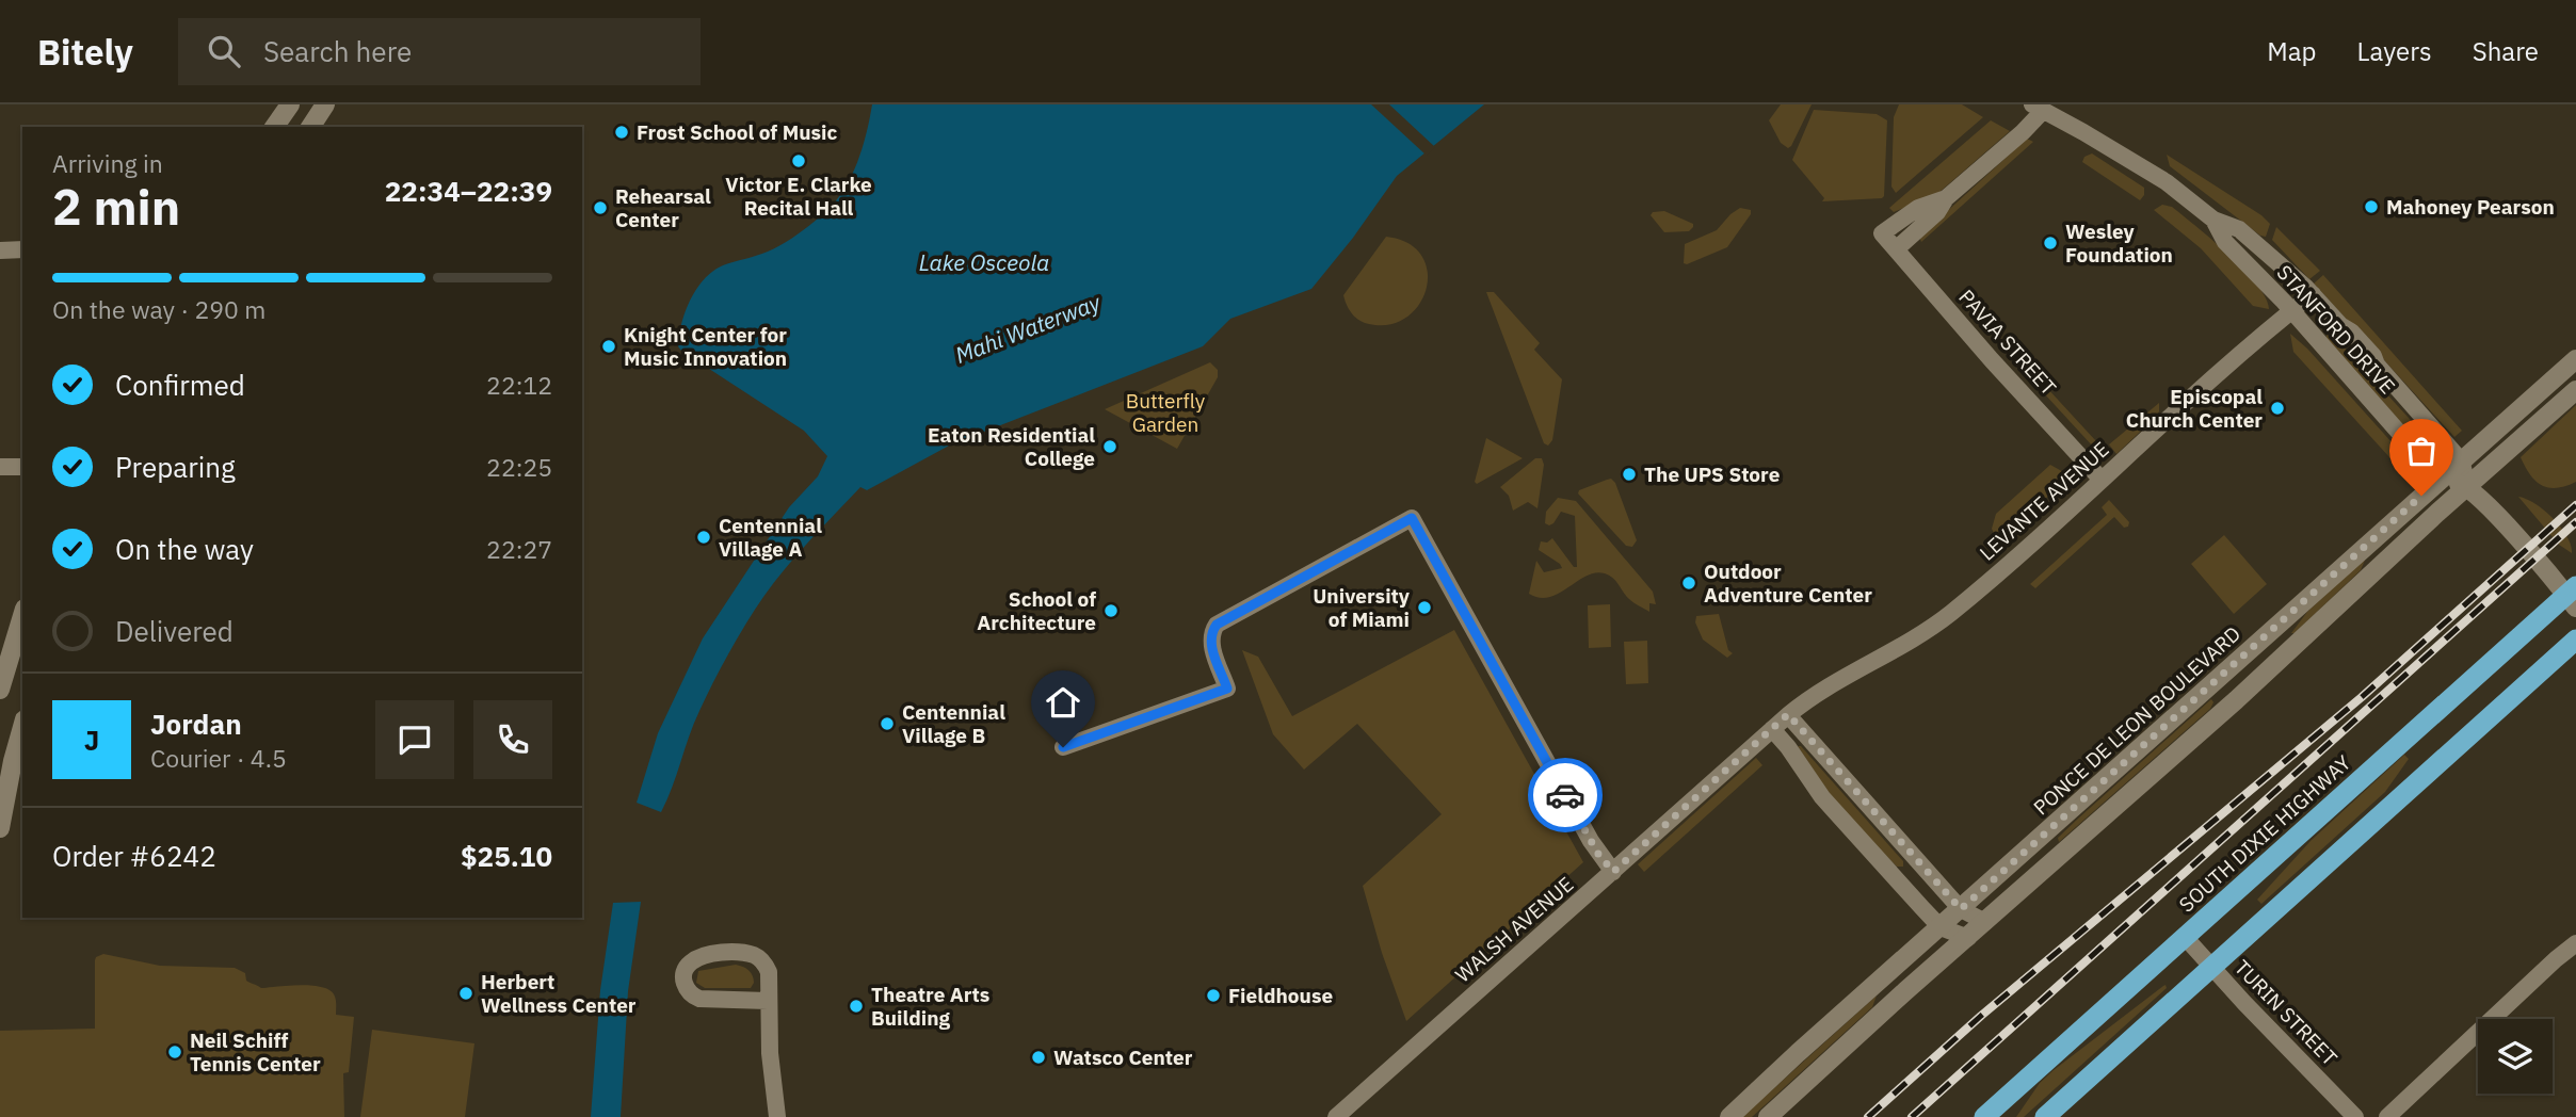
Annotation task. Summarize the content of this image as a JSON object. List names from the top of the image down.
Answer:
{
  "streets": {
    "highway": ["SOUTH DIXIE HIGHWAY"],
    "street": [
      "STANFORD DRIVE",
      "PAVIA STREET",
      "LEVANTE AVENUE",
      "PONCE DE LEON BOULEVARD",
      "WALSH AVENUE",
      "TURIN STREET"
    ]
  },
  "crossings": [
    ["STANFORD DRIVE", "LEVANTE AVENUE"],
    ["STANFORD DRIVE", "PONCE DE LEON BOULEVARD"],
    ["STANFORD DRIVE", "SOUTH DIXIE HIGHWAY"],
    ["PAVIA STREET", "LEVANTE AVENUE"],
    ["LEVANTE AVENUE", "WALSH AVENUE"],
    ["SOUTH DIXIE HIGHWAY", "TURIN STREET"]
  ],
  "water": ["Lake Osceola", "Mahi Waterway"],
  "parks": ["Butterfly Garden"],
  "places": [
    "Frost School of Music",
    "Victor E. Clarke Recital Hall",
    "Mahoney Pearson",
    "Rehearsal Center",
    "Wesley Foundation",
    "Knight Center for Music Innovation",
    "Episcopal Church Center",
    "Eaton Residential College",
    "The UPS Store",
    "Centennial Village A",
    "Outdoor Adventure Center",
    "University of Miami",
    "School of Architecture",
    "Centennial Village B",
    "Herbert Wellness Center",
    "Fieldhouse",
    "Theatre Arts Building",
    "Neil Schiff Tennis Center",
    "Watsco Center"
  ],
  "page": {
    "header": "Bitely",
    "search": "Search here",
    "nav": ["Map", "Layers", "Share"],
    "heading": ["2 min", "Arriving in", "22:34–22:39"],
    "panel": [
      "Jordan",
      "Courier · 4.5",
      "Order #6242",
      "$25.10"
    ],
    "bar": "On the way · 290 m",
    "list": [
      ["Confirmed", "22:12"],
      ["Preparing", "22:25"],
      ["On the way", "22:27"],
      "Delivered"
    ],
    "round": "J"
  }
}
